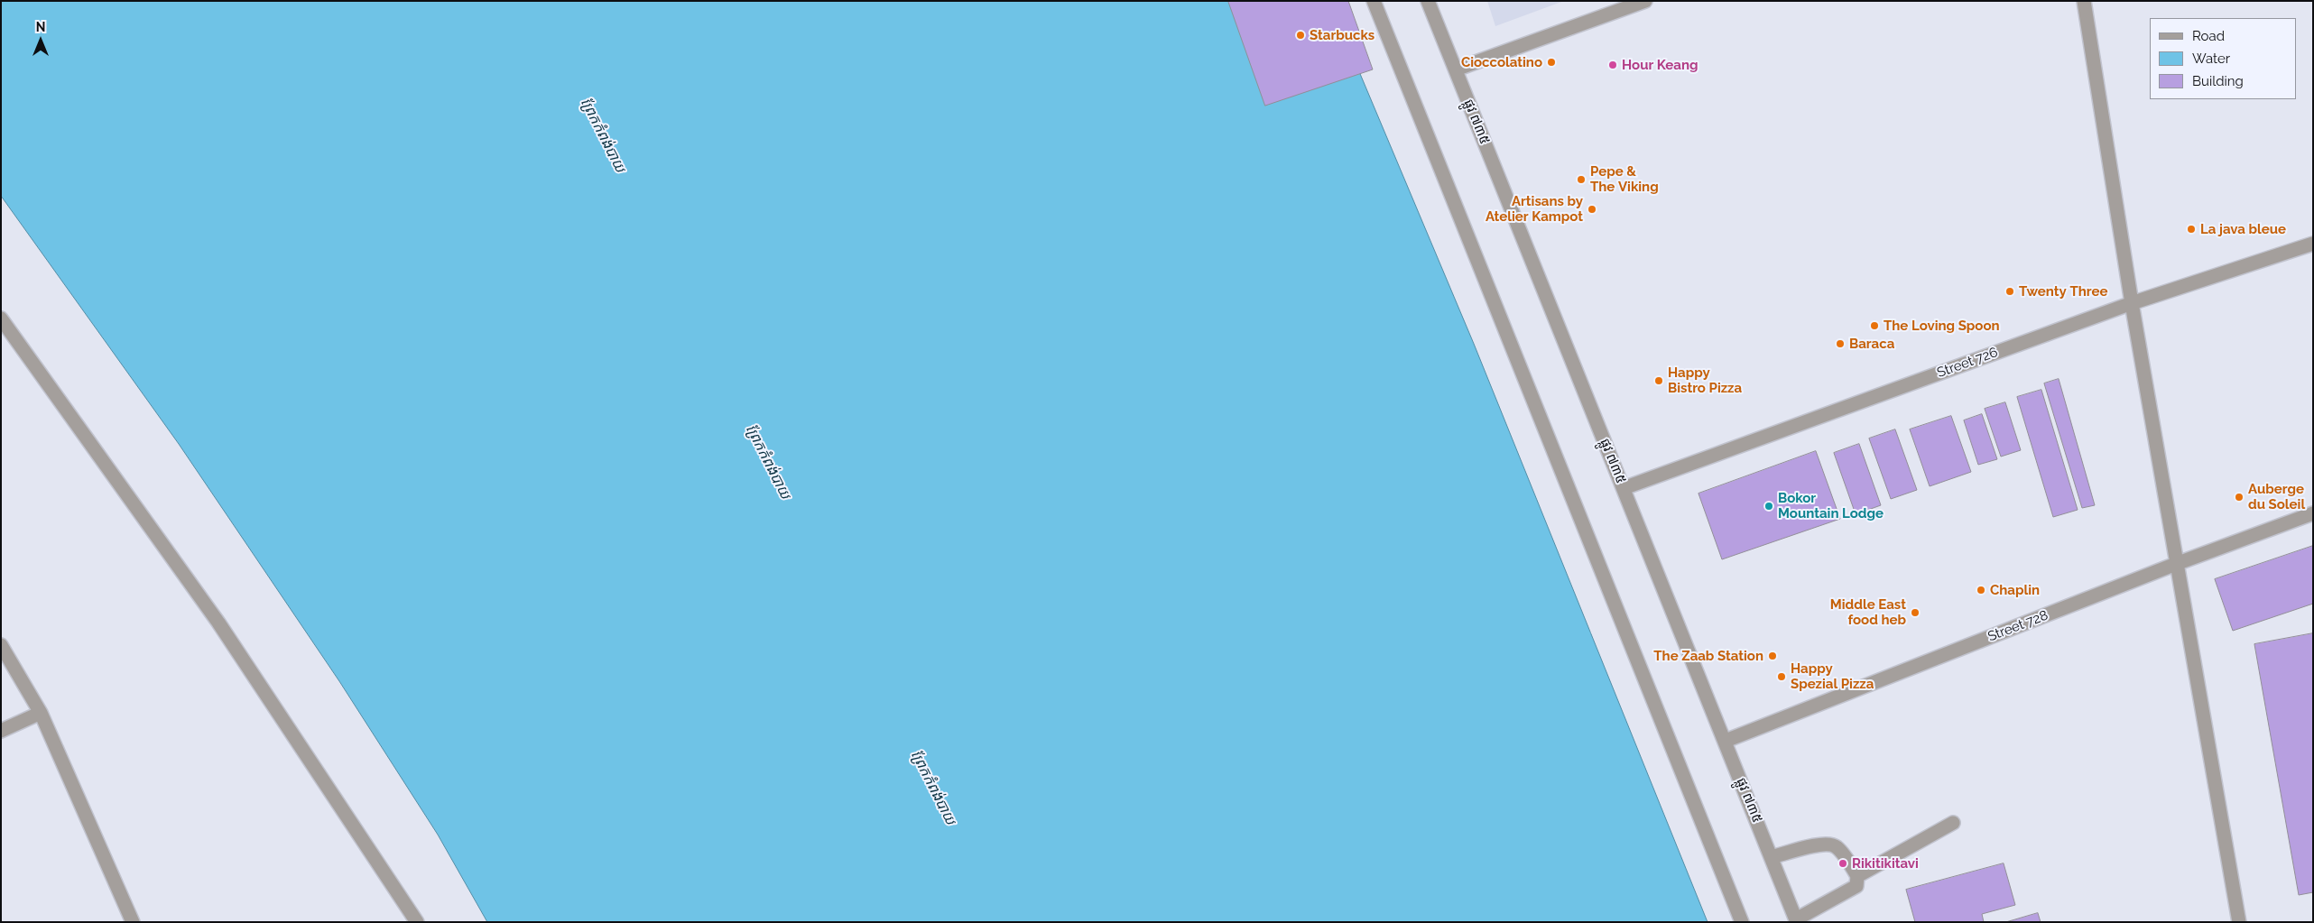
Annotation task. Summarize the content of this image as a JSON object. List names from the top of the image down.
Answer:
{
  "streets": {
    "street": ["ផ្លូវ ៧៣៥", "Street 726", "Street 728"]
  },
  "crossings": [
    ["ផ្លូវ ៧៣៥", "Street 726"],
    ["ផ្លូវ ៧៣៥", "Street 728"]
  ],
  "water": ["ព្រែកកំពង់បាយ"],
  "places": [
    "Starbucks",
    "Cioccolatino",
    "Hour Keang",
    "Pepe & The Viking",
    "Artisans by Atelier Kampot",
    "La java bleue",
    "Twenty Three",
    "The Loving Spoon",
    "Baraca",
    "Happy Bistro Pizza",
    "Auberge du Soleil",
    "Bokor Mountain Lodge",
    "Chaplin",
    "Middle East food heb",
    "The Zaab Station",
    "Happy Spezial Pizza",
    "Rikitikitavi"
  ],
  "legend": ["Road", "Water", "Building"],
  "north": "top"
}
